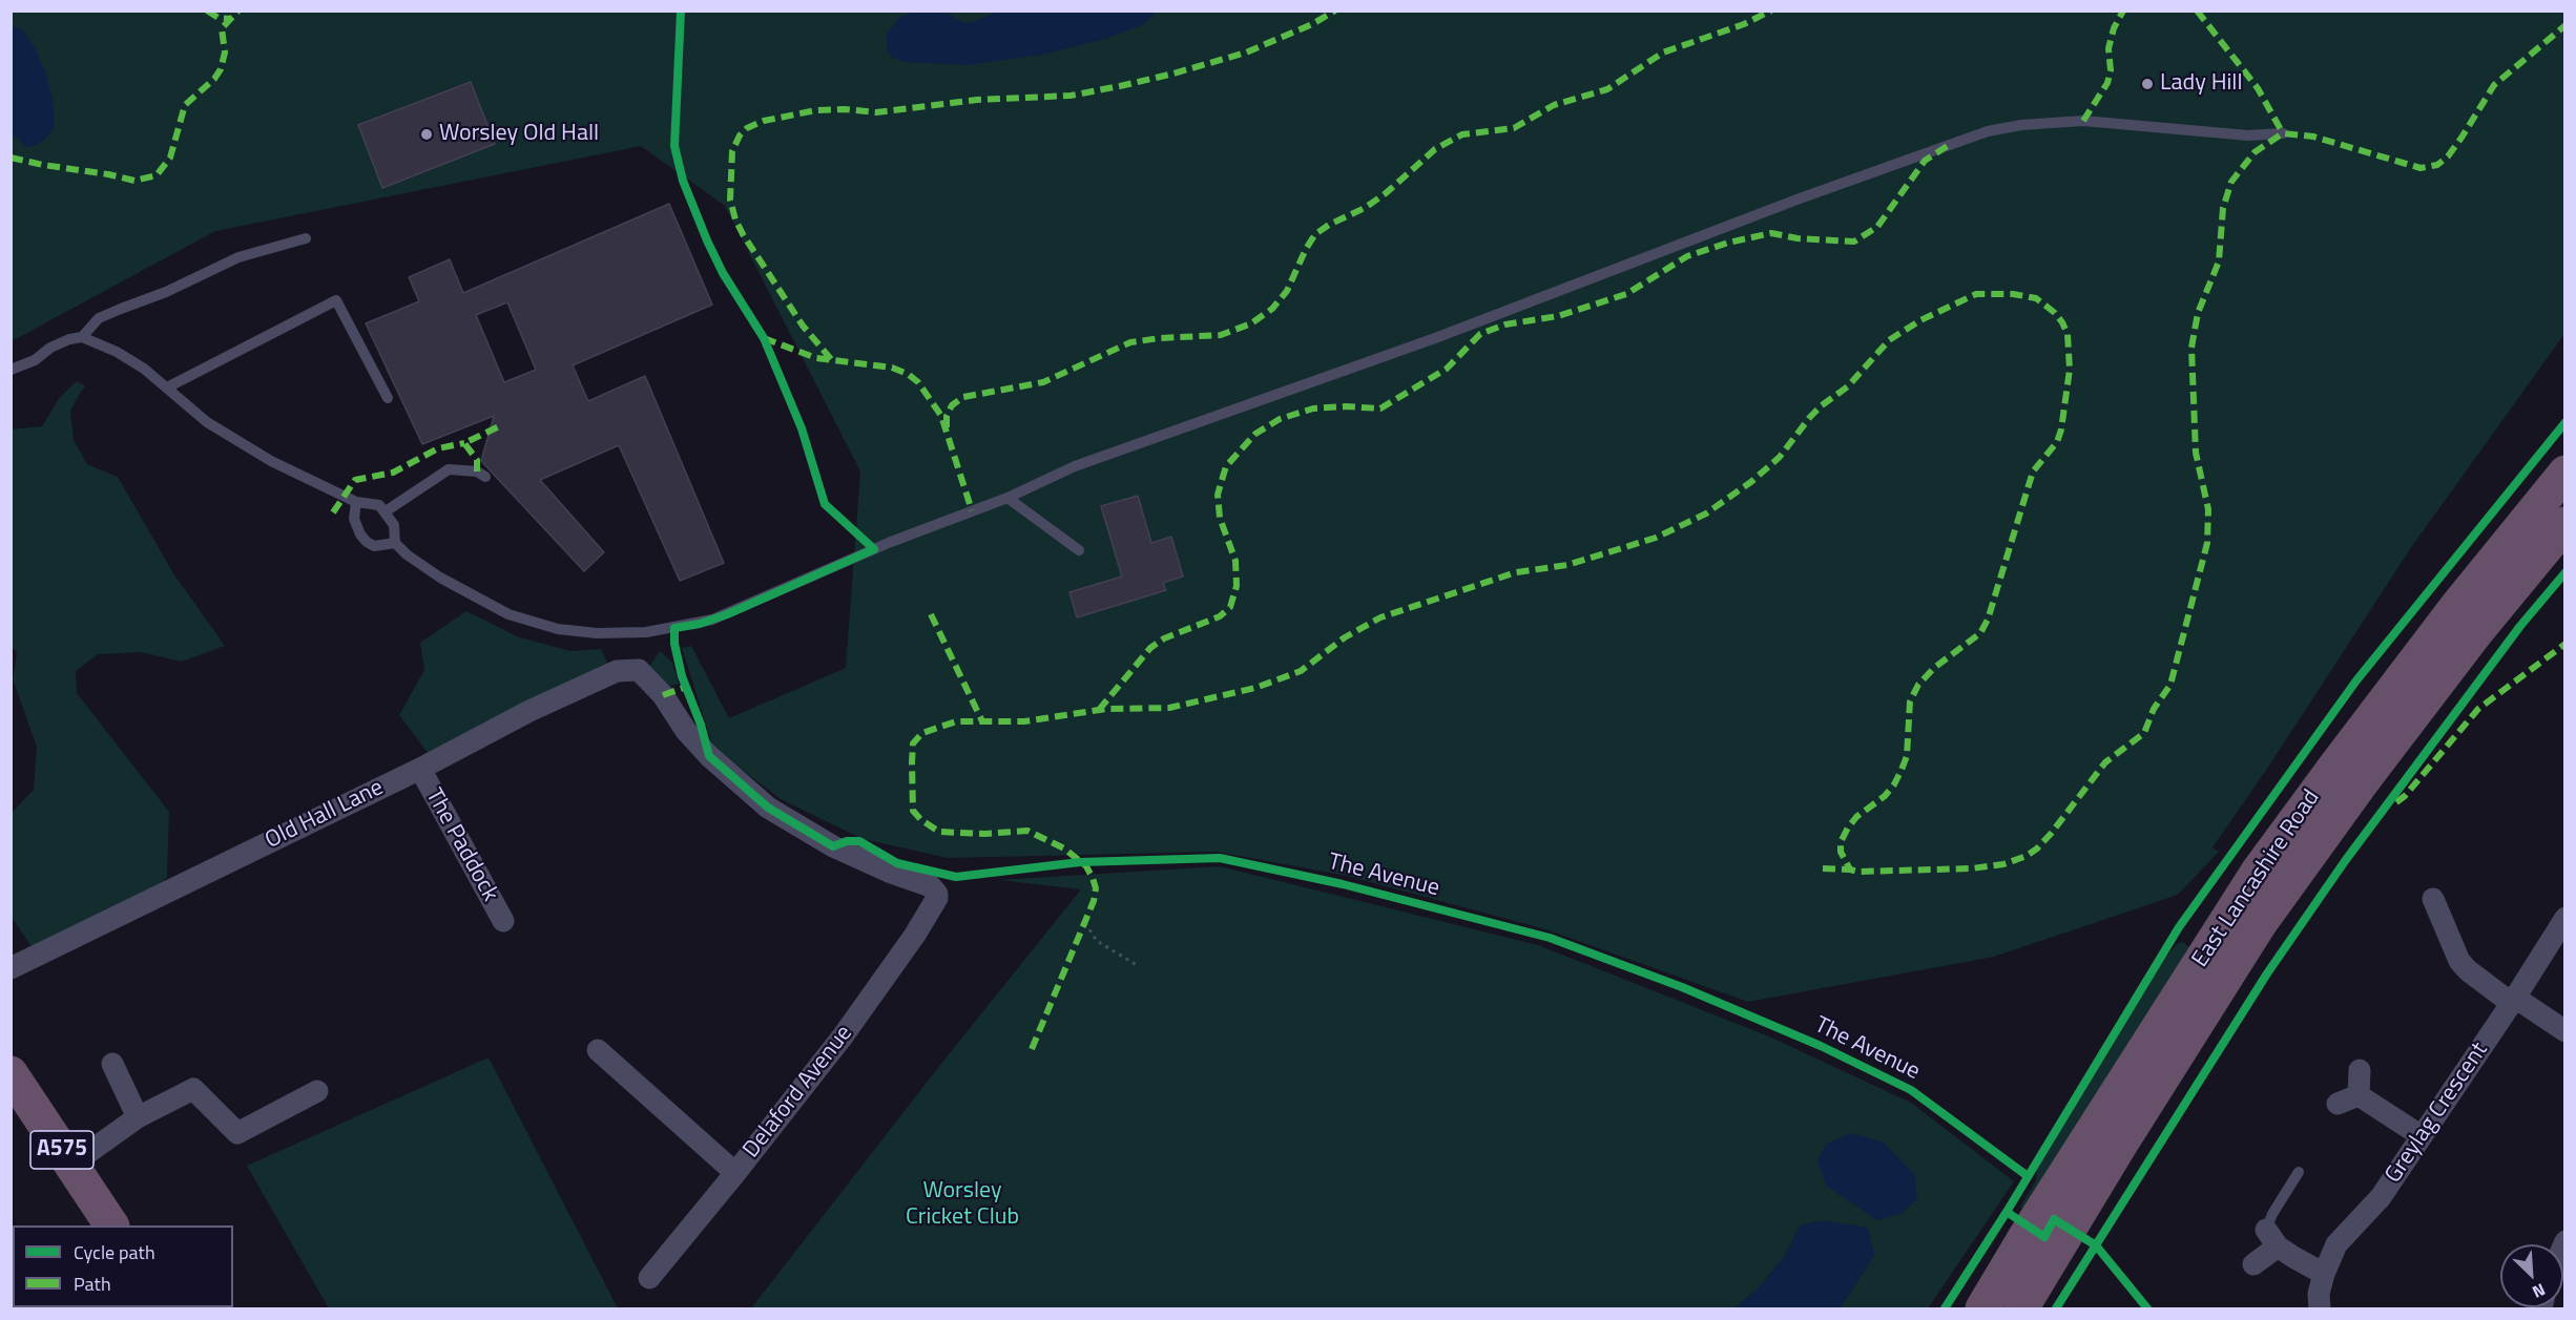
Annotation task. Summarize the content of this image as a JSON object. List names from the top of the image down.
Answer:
{
  "streets": {
    "highway": ["East Lancashire Road", "A575"],
    "street": [
      "Old Hall Lane",
      "The Paddock",
      "Delaford Avenue",
      "Greylag Crescent"
    ],
    "cycle path": ["The Avenue"]
  },
  "crossings": [
    ["Old Hall Lane", "The Paddock"],
    ["Old Hall Lane", "Delaford Avenue"]
  ],
  "parks": ["Worsley Cricket Club"],
  "places": ["Lady Hill", "Worsley Old Hall"],
  "legend": ["Cycle path", "Path"],
  "north": "bottom right"
}
